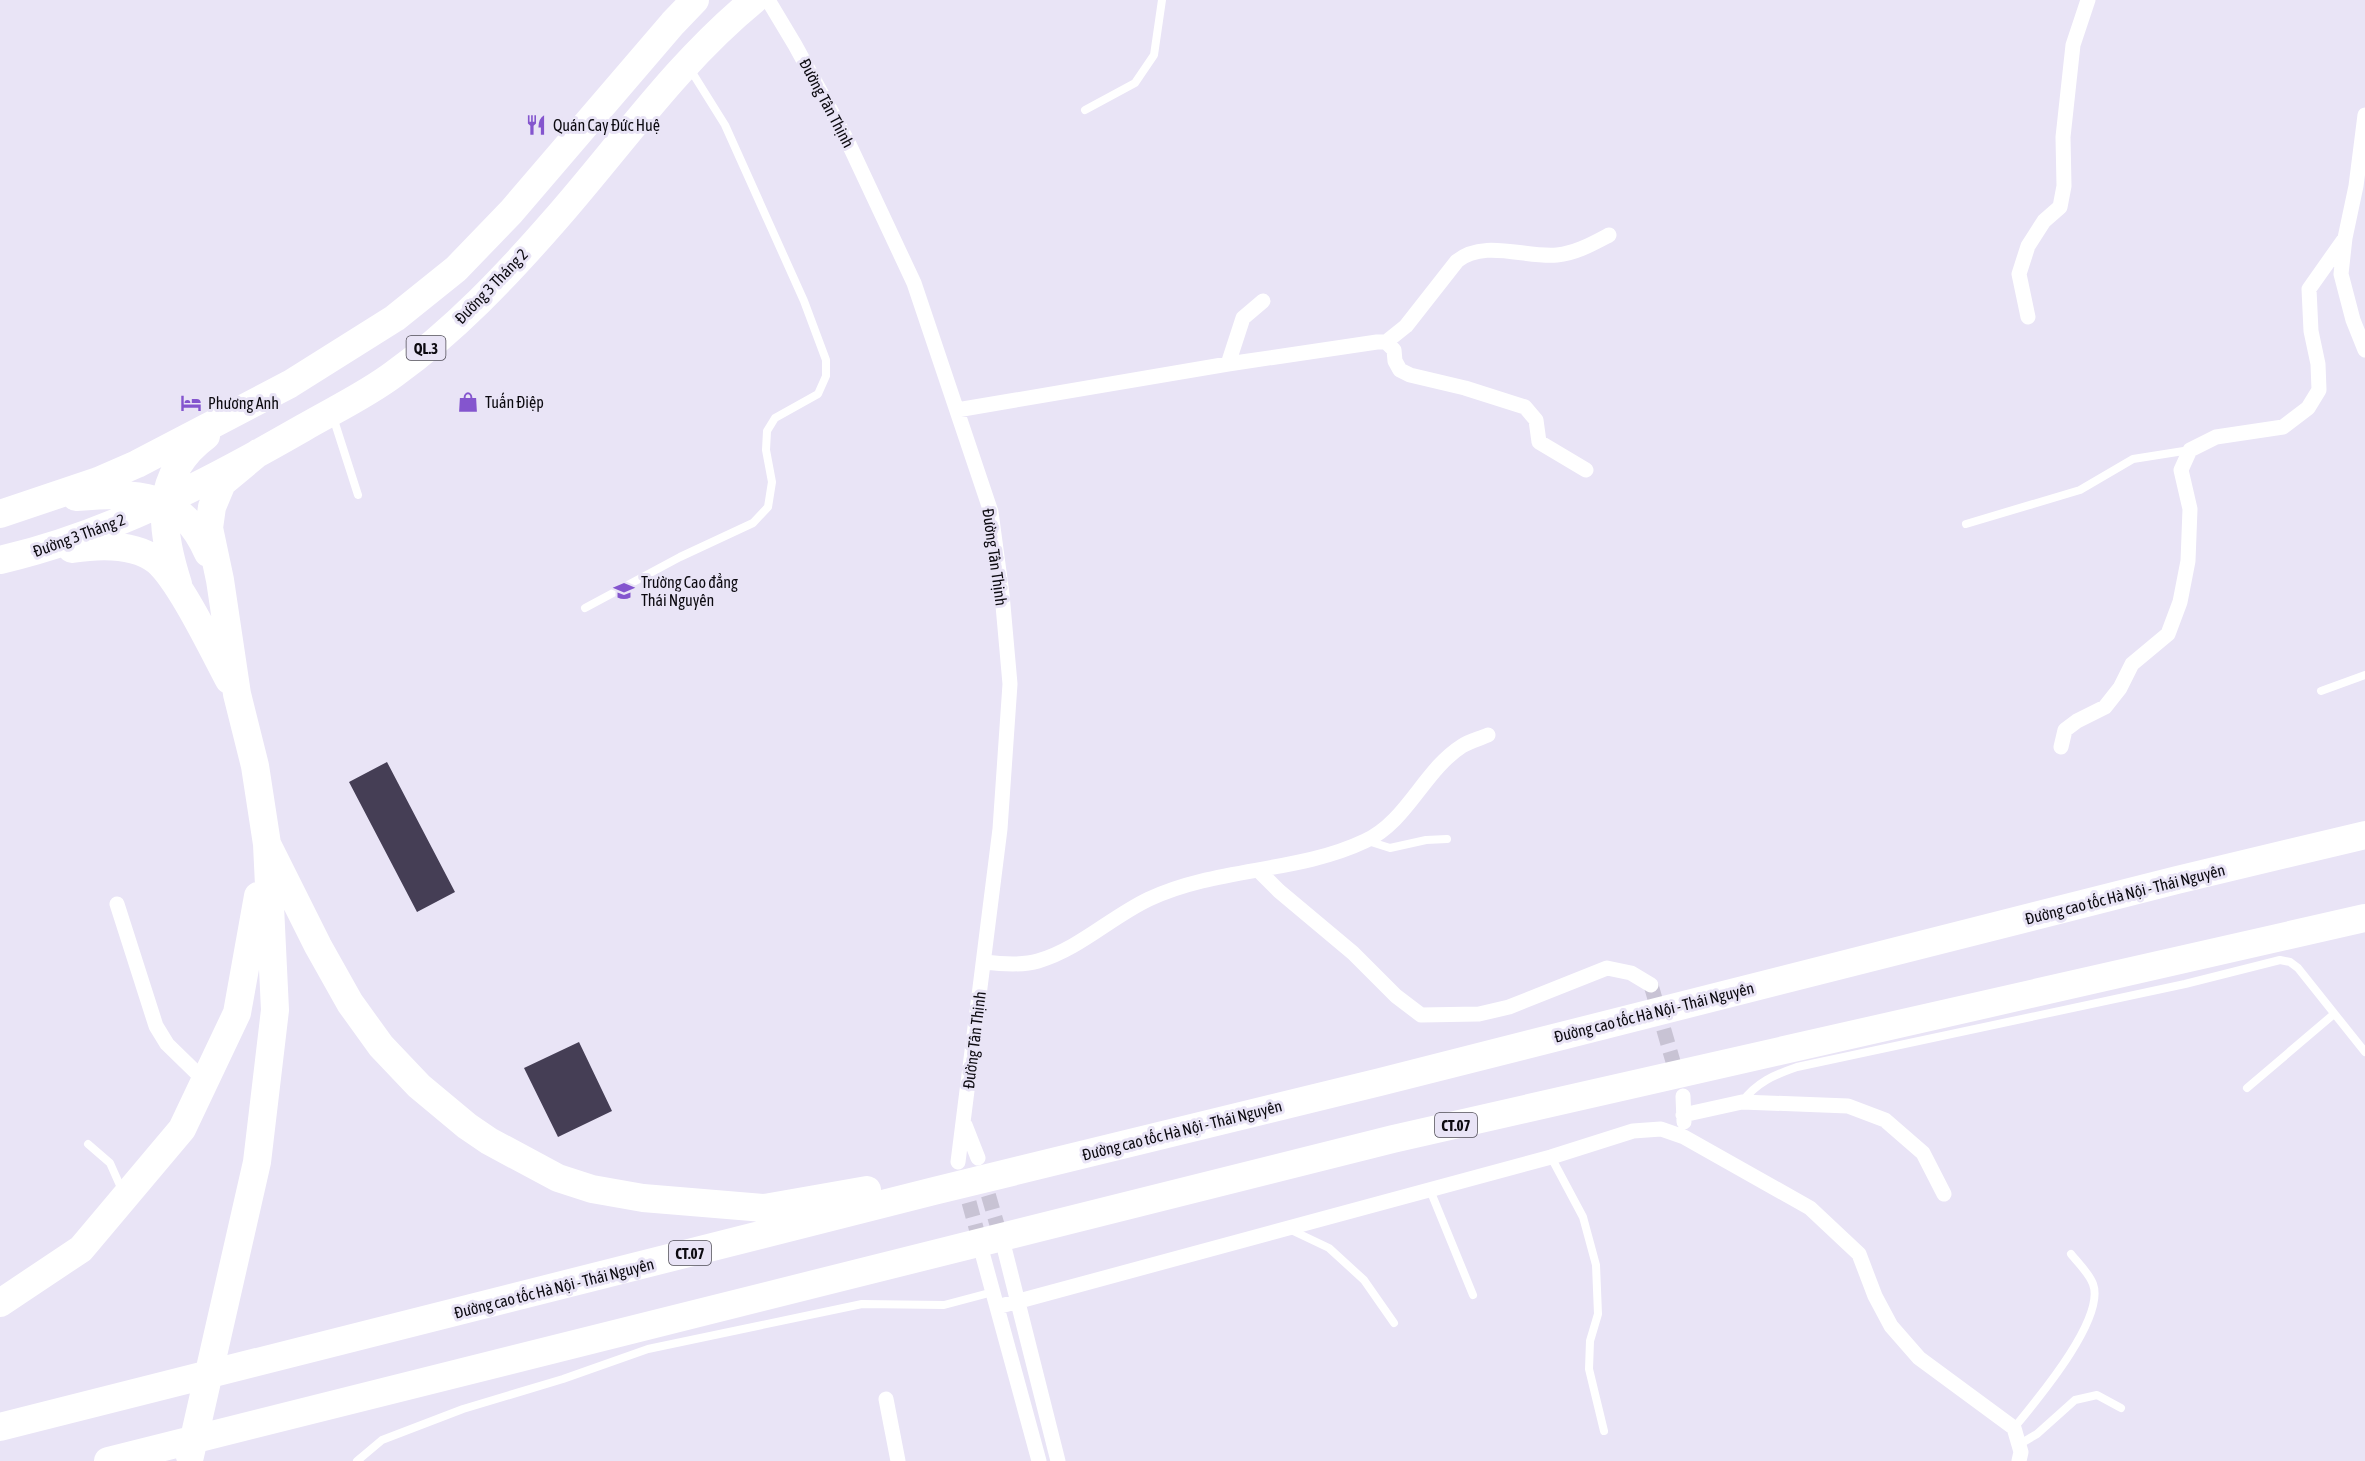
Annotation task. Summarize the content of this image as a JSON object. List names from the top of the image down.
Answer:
{
  "streets": {
    "highway": [
      "Đường 3 Tháng 2",
      "QL.3",
      "Đường cao tốc Hà Nội - Thái Nguyên",
      "CT.07"
    ],
    "street": ["Đường Tân Thịnh"]
  },
  "places": {
    "restaurant": ["Quán Cay Đức Huệ"],
    "shop": ["Tuấn Điệp"],
    "hotel": ["Phương Anh"],
    "school or university": ["Trường Cao đẳng Thái Nguyên"]
  }
}
